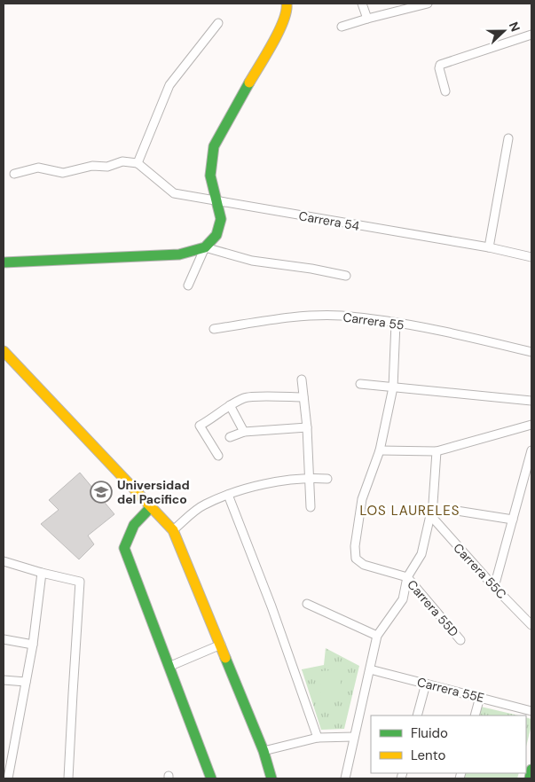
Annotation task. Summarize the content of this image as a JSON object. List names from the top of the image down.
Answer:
{
  "streets": {
    "street": [
      "Carrera 54",
      "Carrera 55",
      "Carrera 55C",
      "Carrera 55D",
      "Carrera 55E"
    ]
  },
  "districts": ["LOS LAURELES"],
  "places": {
    "school or university": ["Universidad del Pacifico"]
  },
  "legend": ["Fluido", "Lento"],
  "north": "right"
}
